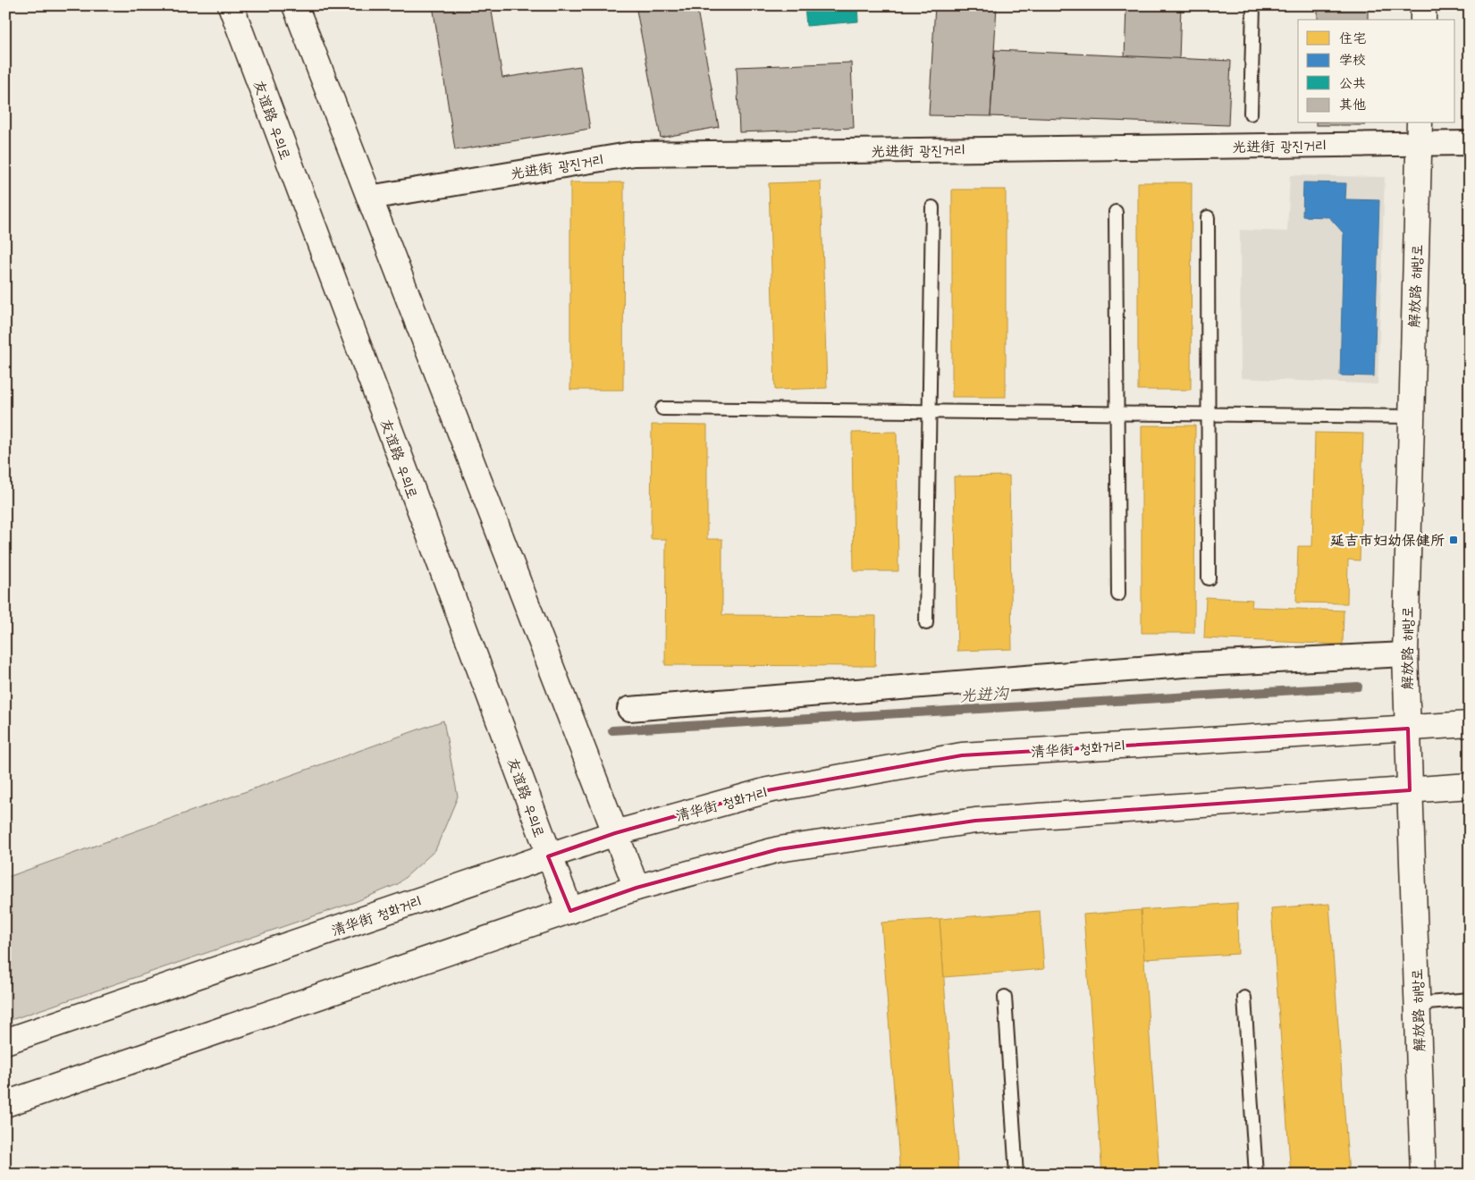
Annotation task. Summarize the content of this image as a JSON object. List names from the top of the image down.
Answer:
{
  "streets": {
    "main road": ["友谊路 우의로", "解放路 해방로", "清华街 청화거리"],
    "street": ["光进街 광진거리"]
  },
  "crossings": [
    ["友谊路 우의로", "清华街 청화거리"],
    ["光进街 광진거리", "解放路 해방로"],
    ["解放路 해방로", "清华街 청화거리"]
  ],
  "water": ["光进沟"],
  "places": {
    "transit": ["延吉市妇幼保健所"]
  },
  "legend": [
    "住宅",
    "学校",
    "公共",
    "其他"
  ]
}
